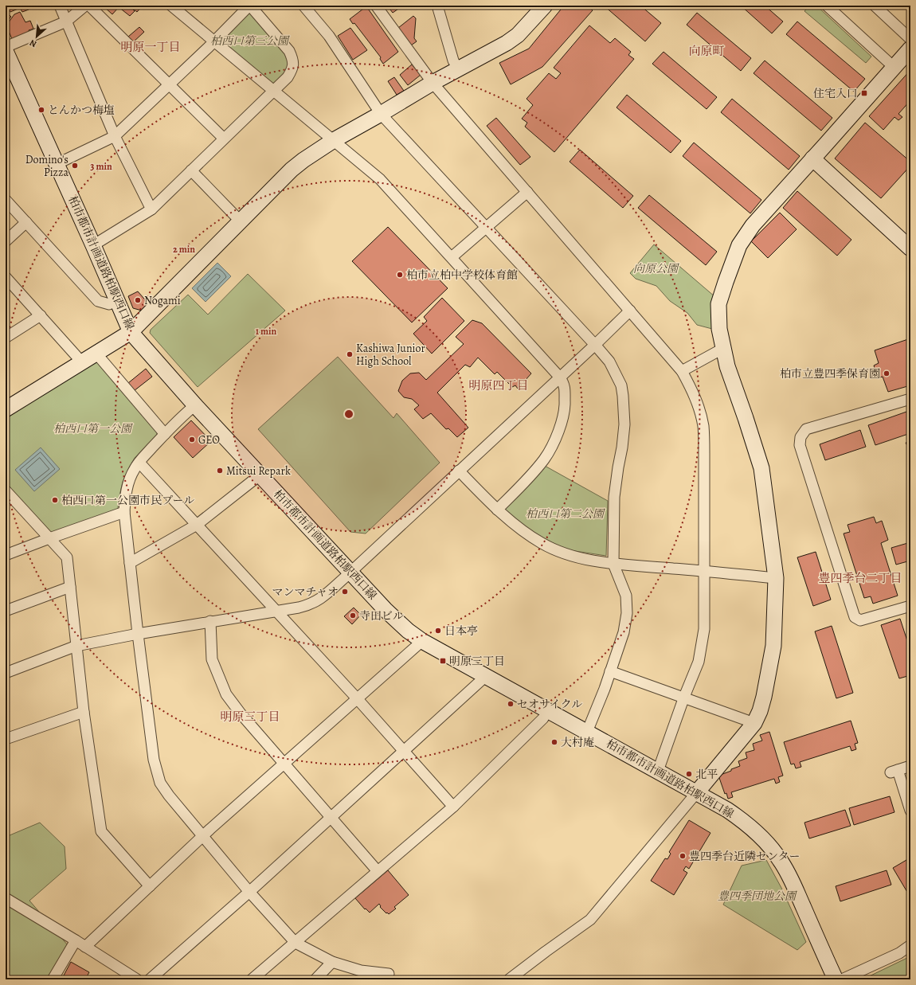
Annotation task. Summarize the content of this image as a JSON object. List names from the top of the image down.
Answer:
{
  "streets": {
    "street": ["柏市都市計画道路柏駅西口線"]
  },
  "districts": [
    "明原一丁目",
    "向原町",
    "明原四丁目",
    "豊四季台二丁目",
    "明原三丁目"
  ],
  "parks": [
    "柏西口第三公園",
    "向原公園",
    "柏西口第一公園",
    "柏西口第二公園",
    "豊四季団地公園"
  ],
  "places": {
    "transit": ["住宅入口", "明原三丁目"],
    "other": [
      "とんかつ梅塩",
      "Domino's Pizza",
      "柏市立柏中学校体育館",
      "Nogami",
      "Kashiwa Junior High School",
      "柏市立豊四季保育園",
      "GEO",
      "Mitsui Repark",
      "柏西口第一公園市民プール",
      "マンマチャオ",
      "寺田ビル",
      "日本亭",
      "セオサイクル",
      "大村庵",
      "北平",
      "豊四季台近隣センター"
    ]
  },
  "north": "bottom left",
  "rings": ["3 min", "2 min", "1 min"]
}
